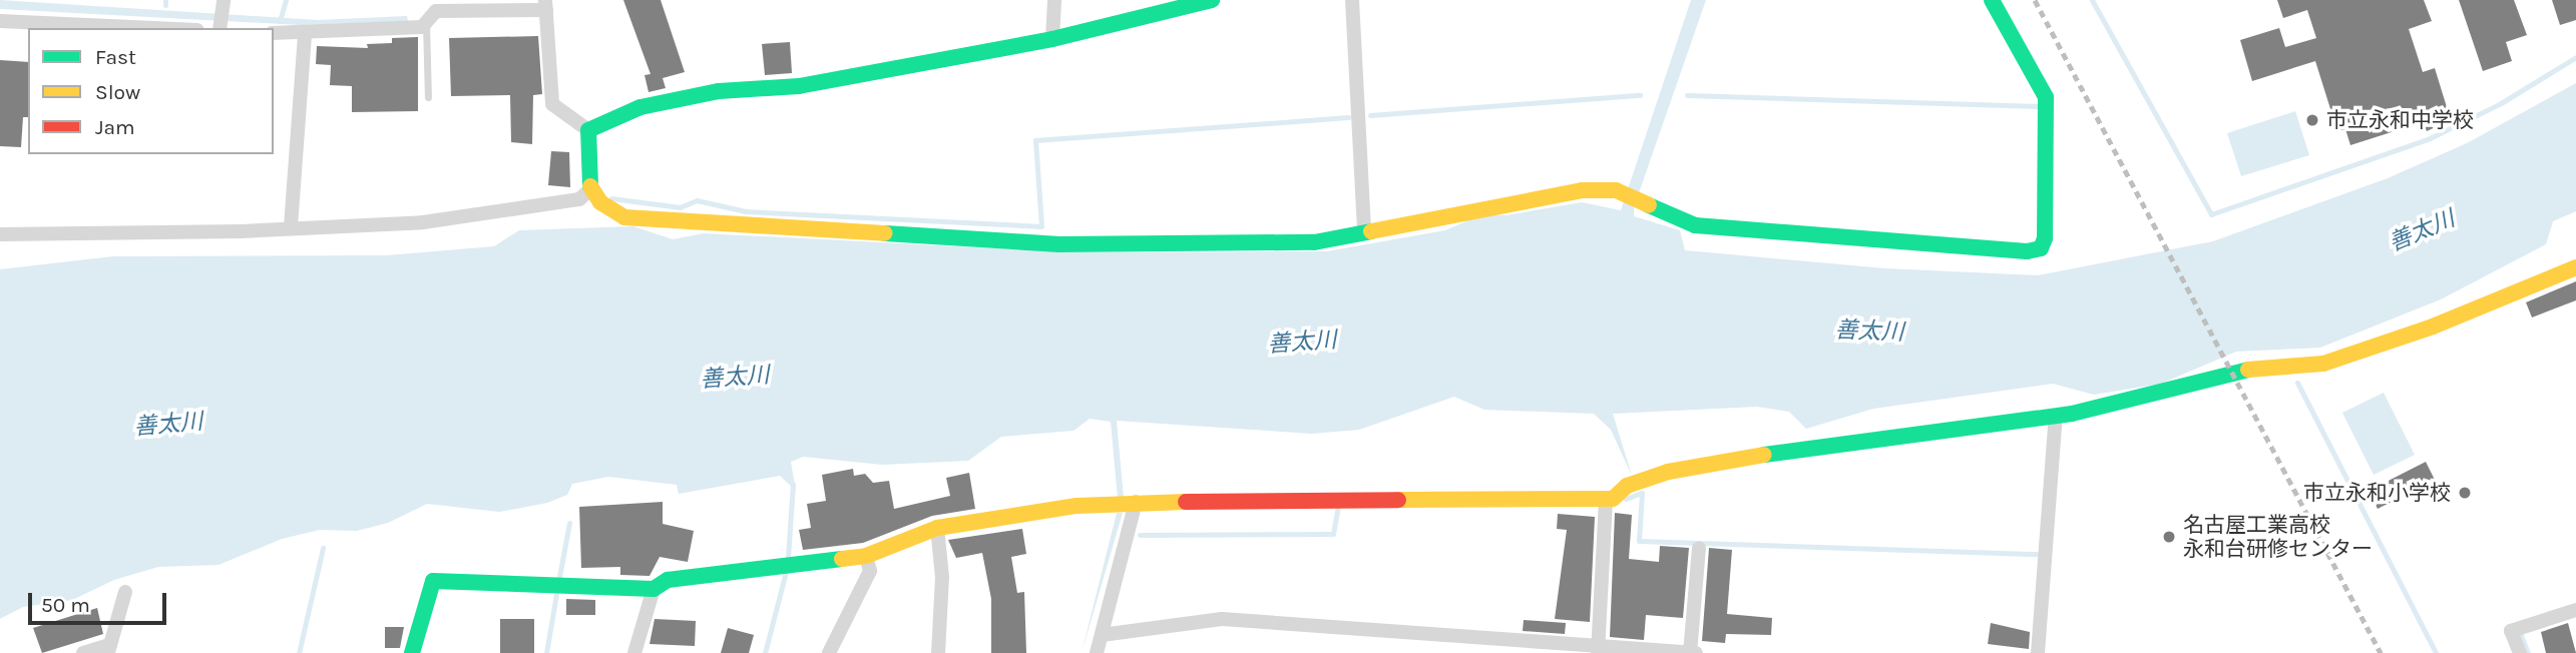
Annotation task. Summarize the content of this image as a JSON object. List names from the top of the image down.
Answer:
{
  "water": ["善太川"],
  "places": ["市立永和中学校", "市立永和小学校", "名古屋工業高校 永和台研修センター"],
  "legend": ["Fast", "Slow", "Jam"],
  "scale_bar": "50 m"
}
